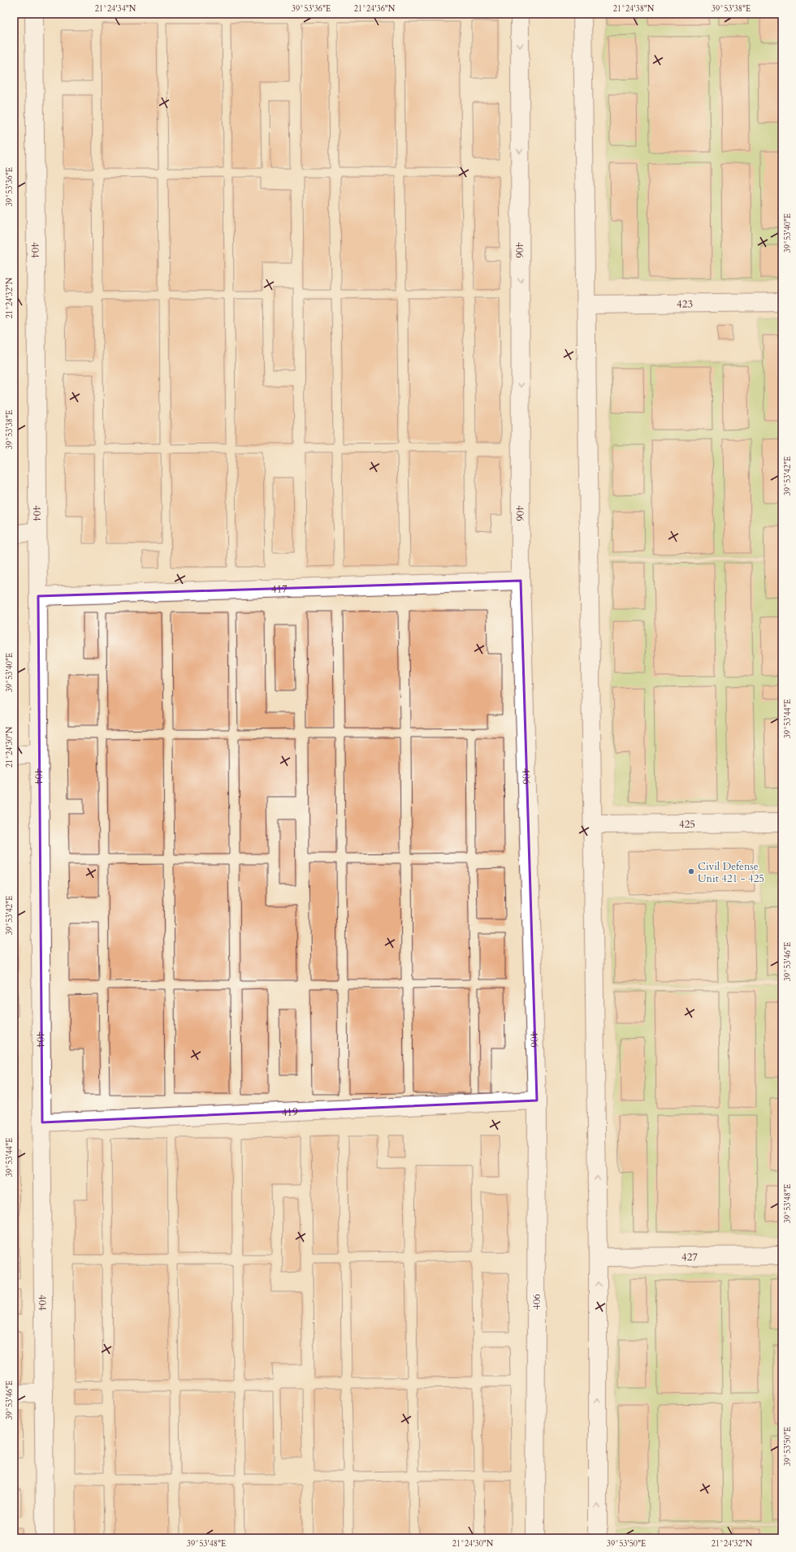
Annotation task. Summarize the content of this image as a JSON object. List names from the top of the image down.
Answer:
{
  "streets": {
    "street": [
      "404",
      "406",
      "423",
      "417",
      "425",
      "419",
      "427"
    ]
  },
  "crossings": [
    ["404", "417"],
    ["404", "419"],
    ["406", "417"],
    ["406", "419"]
  ],
  "places": ["Civil Defense Unit 421 - 425"],
  "coordinates": [
    "21°24'34\"N",
    "39°53'36\"E",
    "21°24'36\"N",
    "21°24'38\"N",
    "39°53'38\"E",
    "39°53'40\"E",
    "21°24'32\"N",
    "39°53'42\"E",
    "39°53'44\"E",
    "21°24'30\"N",
    "39°53'46\"E",
    "39°53'48\"E",
    "39°53'50\"E"
  ]
}
